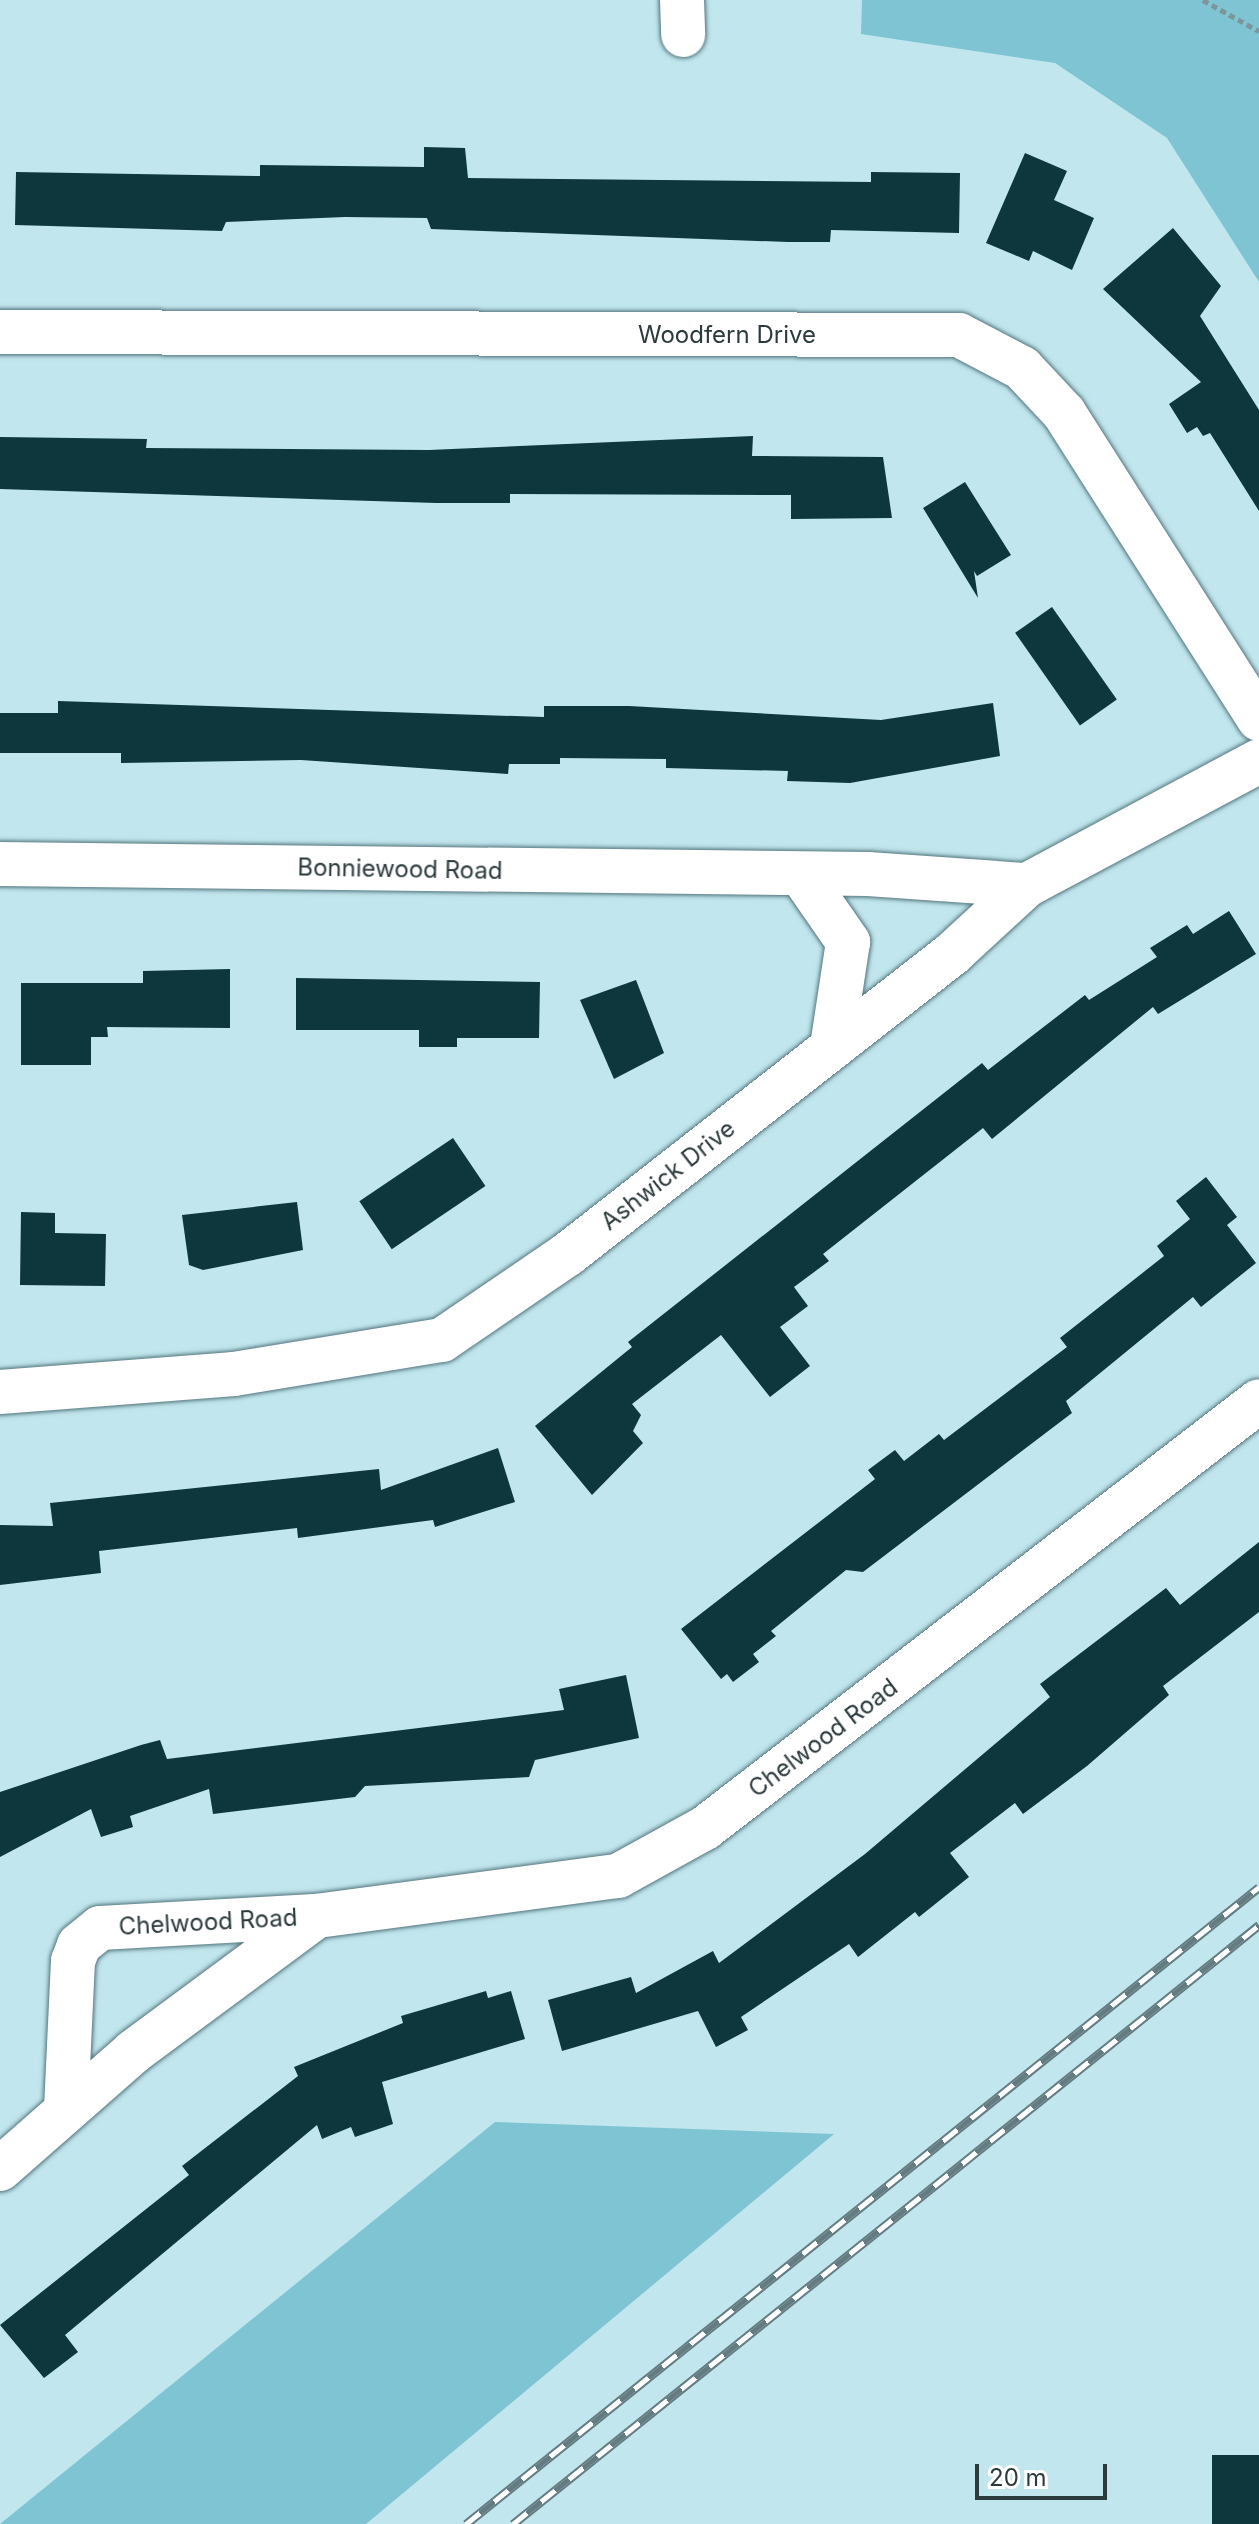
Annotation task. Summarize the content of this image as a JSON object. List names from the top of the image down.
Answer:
{
  "streets": {
    "street": [
      "Woodfern Drive",
      "Bonniewood Road",
      "Ashwick Drive",
      "Chelwood Road"
    ]
  },
  "crossings": [
    ["Bonniewood Road", "Ashwick Drive"]
  ],
  "scale_bar": "20 m"
}
